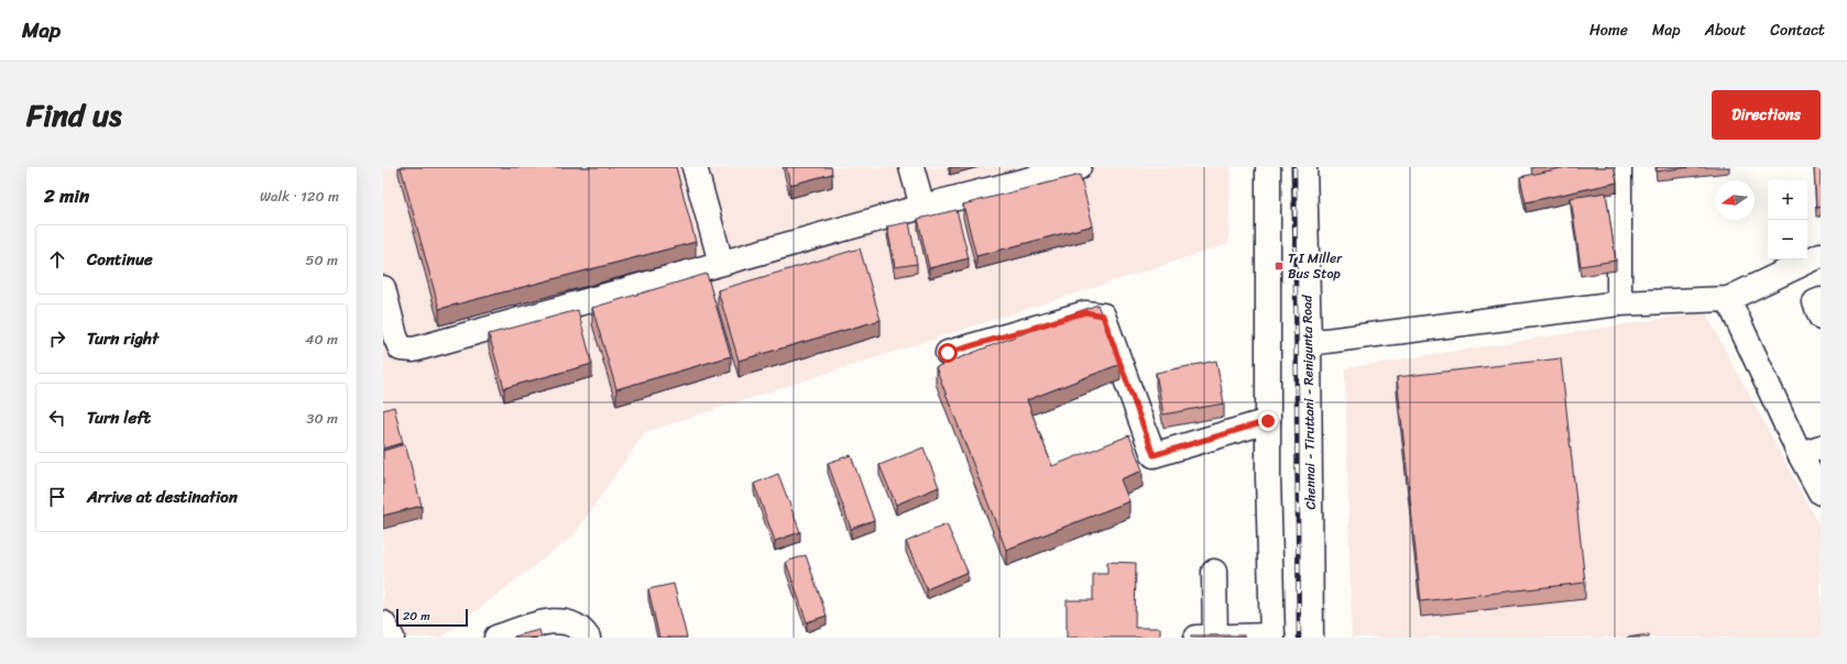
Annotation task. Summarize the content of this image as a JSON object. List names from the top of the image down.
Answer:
{
  "streets": {
    "main road": ["Chennai - Tiruttani - Renigunta Road"]
  },
  "places": {
    "transit": ["T I Miller Bus Stop"]
  },
  "scale_bar": "20 m",
  "north": "left",
  "page": {
    "header": "Map",
    "nav": [
      "Home",
      "Map",
      "About",
      "Contact"
    ],
    "title": "Find us",
    "buttons": "Directions",
    "heading": ["2 min", "Walk · 120 m"],
    "map_buttons": ["+", "−"],
    "list": [
      ["Continue", "50 m"],
      ["Turn right", "40 m"],
      ["Turn left", "30 m"],
      "Arrive at destination"
    ],
    "scale": "20 m"
  }
}
